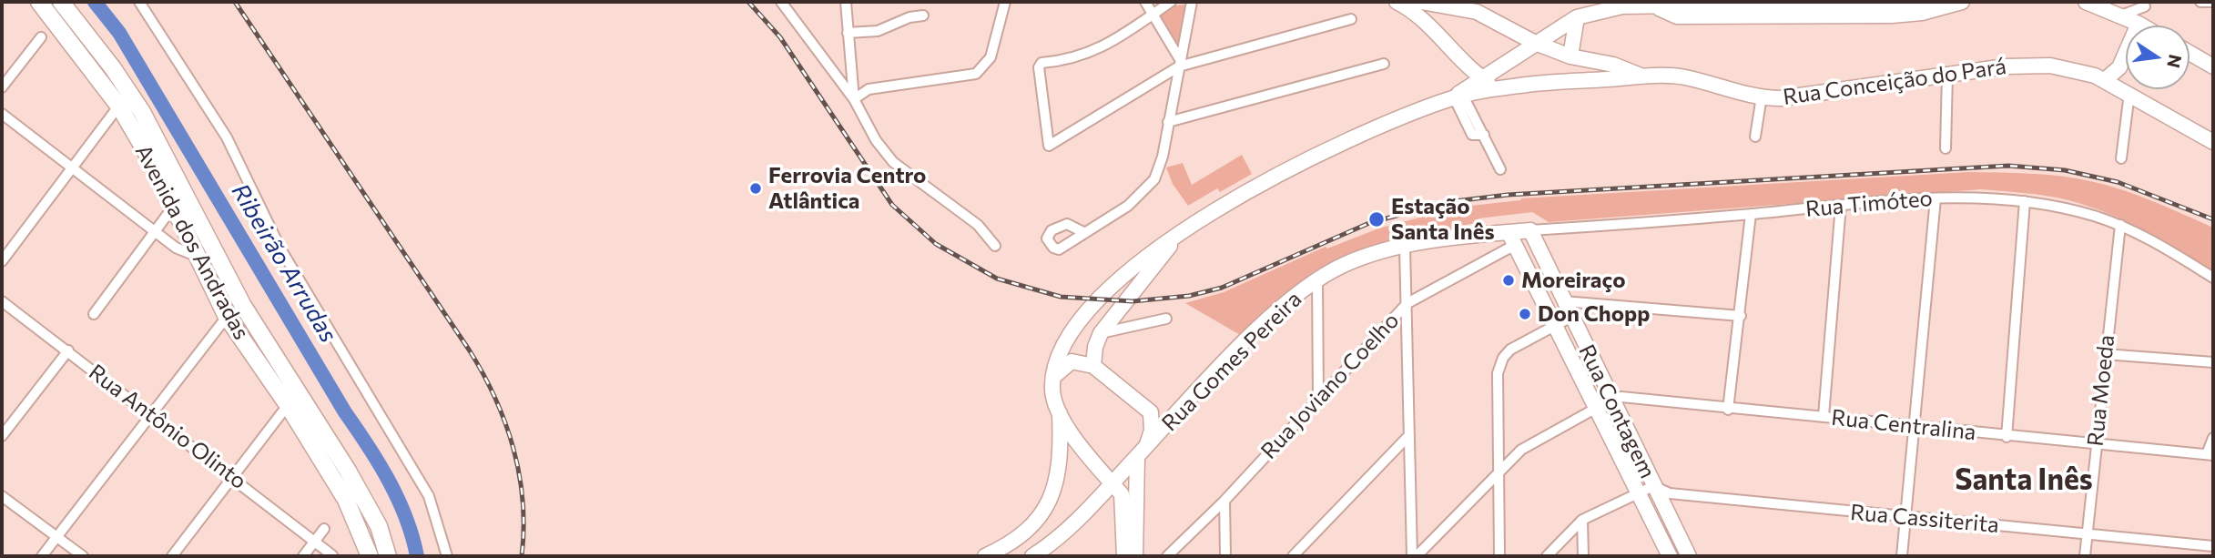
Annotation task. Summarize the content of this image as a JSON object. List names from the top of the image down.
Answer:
{
  "streets": {
    "main road": [
      "Rua Conceição do Pará",
      "Rua Timóteo",
      "Avenida dos Andradas",
      "Rua Gomes Pereira",
      "Rua Contagem"
    ],
    "street": [
      "Rua Joviano Coelho",
      "Rua Moeda",
      "Rua Centralina",
      "Rua Antônio Olinto",
      "Rua Cassiterita"
    ]
  },
  "crossings": [
    ["Rua Timóteo", "Rua Gomes Pereira"],
    ["Rua Timóteo", "Rua Joviano Coelho"],
    ["Rua Timóteo", "Rua Moeda"],
    ["Rua Timóteo", "Rua Contagem"],
    ["Rua Gomes Pereira", "Rua Joviano Coelho"],
    ["Rua Gomes Pereira", "Rua Contagem"],
    ["Rua Joviano Coelho", "Rua Contagem"],
    ["Rua Moeda", "Rua Centralina"],
    ["Rua Moeda", "Rua Cassiterita"],
    ["Rua Contagem", "Rua Centralina"],
    ["Rua Contagem", "Rua Cassiterita"]
  ],
  "districts": ["Santa Inês"],
  "water": ["Ribeirão Arrudas"],
  "places": [
    "Ferrovia Centro Atlântica",
    "Estação Santa Inês",
    "Moreiraço",
    "Don Chopp"
  ],
  "north": "right"
}
